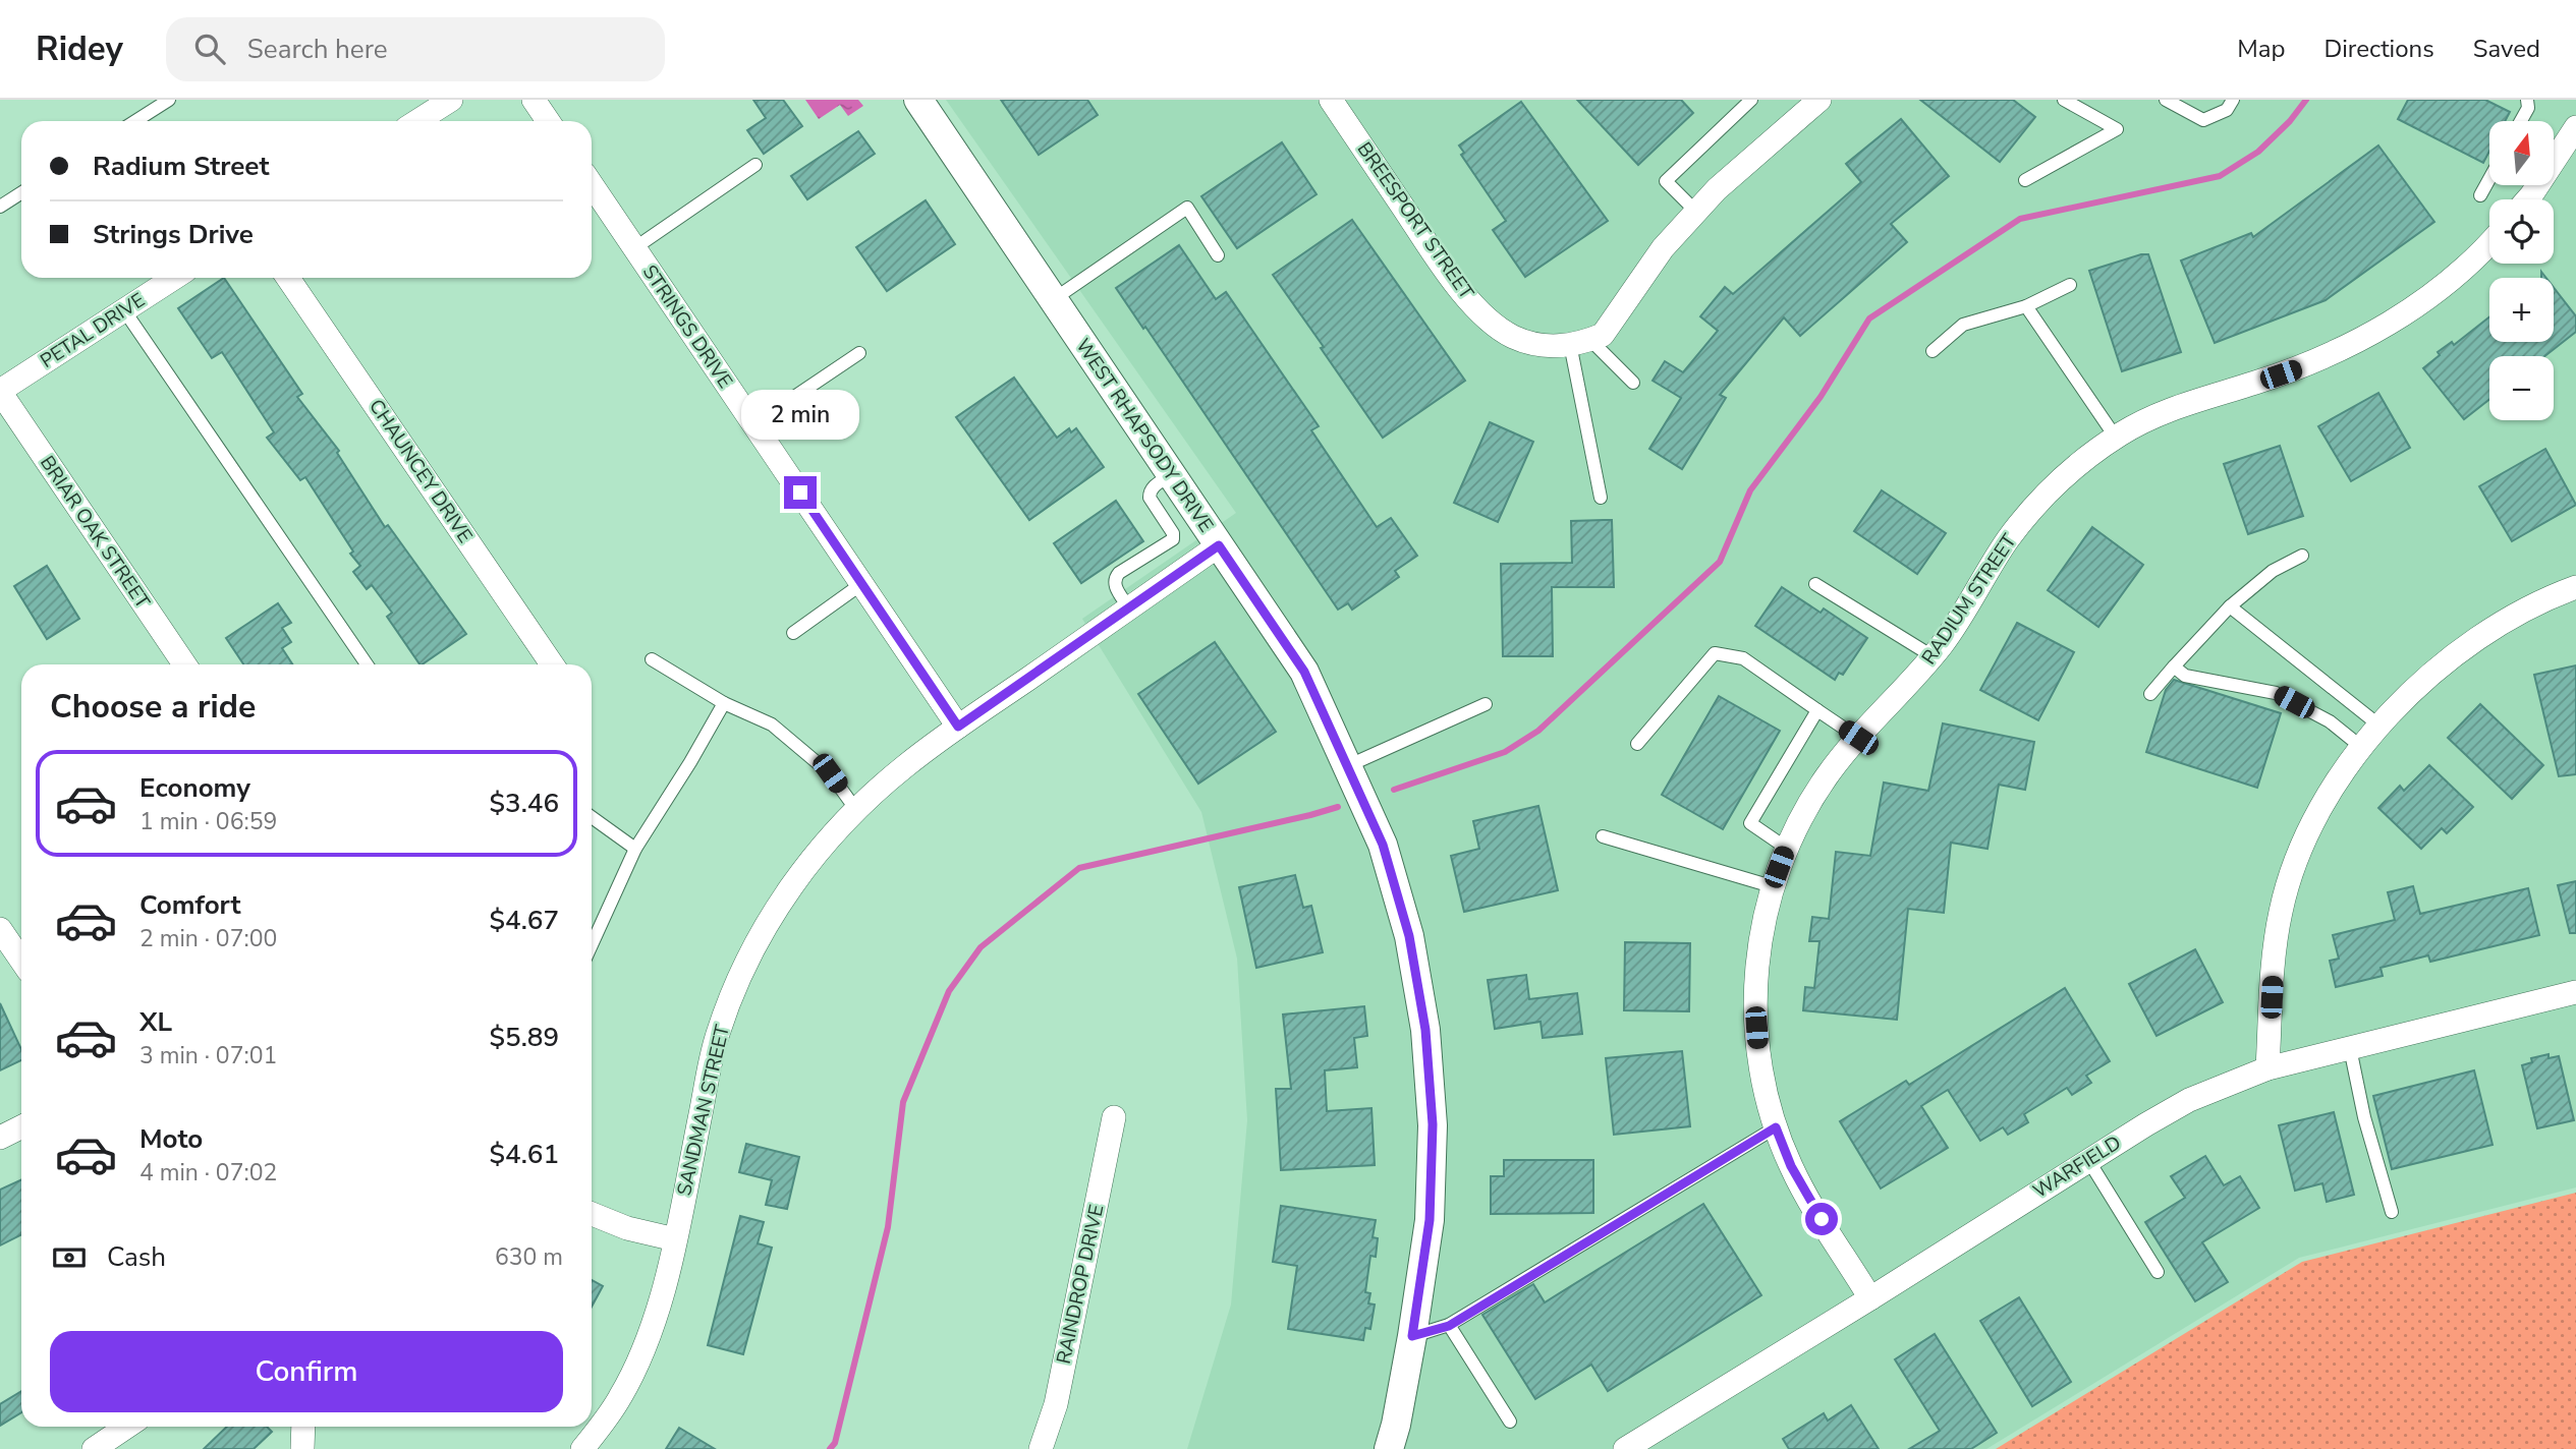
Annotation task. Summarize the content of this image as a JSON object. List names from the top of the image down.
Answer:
{
  "streets": {
    "street": [
      "BREESPORT STREET",
      "STRINGS DRIVE",
      "PETAL DRIVE",
      "WEST RHAPSODY DRIVE",
      "CHAUNCEY DRIVE",
      "BRIAR OAK STREET",
      "RADIUM STREET",
      "SANDMAN STREET",
      "WARFIELD",
      "RAINDROP DRIVE"
    ]
  },
  "crossings": [
    ["STRINGS DRIVE", "SANDMAN STREET"],
    ["PETAL DRIVE", "BRIAR OAK STREET"],
    ["WEST RHAPSODY DRIVE", "SANDMAN STREET"],
    ["RADIUM STREET", "WARFIELD"]
  ],
  "north": "top",
  "page": {
    "header": "Ridey",
    "search": "Search here",
    "nav": ["Map", "Directions", "Saved"],
    "map_buttons": ["+", "−"],
    "banner": ["Radium Street", "Strings Drive"],
    "bubble": "2 min",
    "heading": "Choose a ride",
    "list": [
      {
        "name": "Economy",
        "note": "1 min · 06:59",
        "value": "$3.46"
      },
      {
        "name": "Comfort",
        "note": "2 min · 07:00",
        "value": "$4.67"
      },
      {
        "name": "XL",
        "note": "3 min · 07:01",
        "value": "$5.89"
      },
      {
        "name": "Moto",
        "note": "4 min · 07:02",
        "value": "$4.61"
      }
    ],
    "pay": ["Cash", "630 m"],
    "buttons": "Confirm"
  }
}
